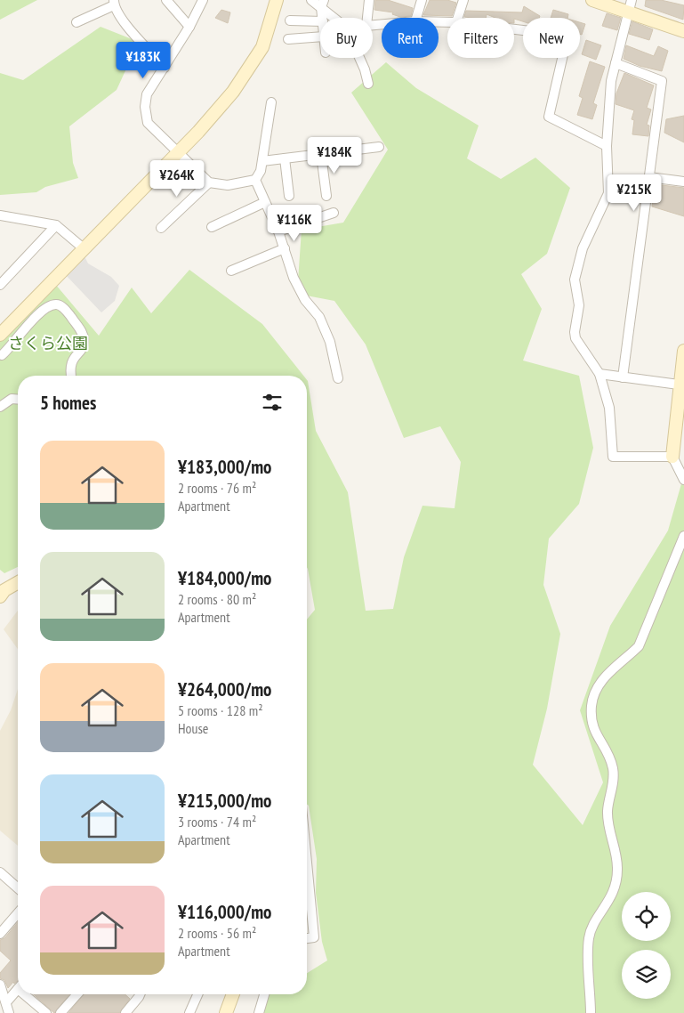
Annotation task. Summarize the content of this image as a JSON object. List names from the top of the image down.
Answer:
{
  "parks": ["さくら公園"],
  "page": {
    "chip": [
      "Buy",
      "Rent",
      "Filters",
      "New"
    ],
    "price": [
      "¥183K",
      "¥184K",
      "¥264K",
      "¥215K",
      "¥116K"
    ],
    "heading": "5 homes",
    "list": [
      {
        "name": "¥183,000/mo",
        "note": "2 rooms · 76 m² · Apartment"
      },
      {
        "name": "¥184,000/mo",
        "note": "2 rooms · 80 m² · Apartment"
      },
      {
        "name": "¥264,000/mo",
        "note": "5 rooms · 128 m² · House"
      },
      {
        "name": "¥215,000/mo",
        "note": "3 rooms · 74 m² · Apartment"
      },
      {
        "name": "¥116,000/mo",
        "note": "2 rooms · 56 m² · Apartment"
      }
    ]
  }
}
